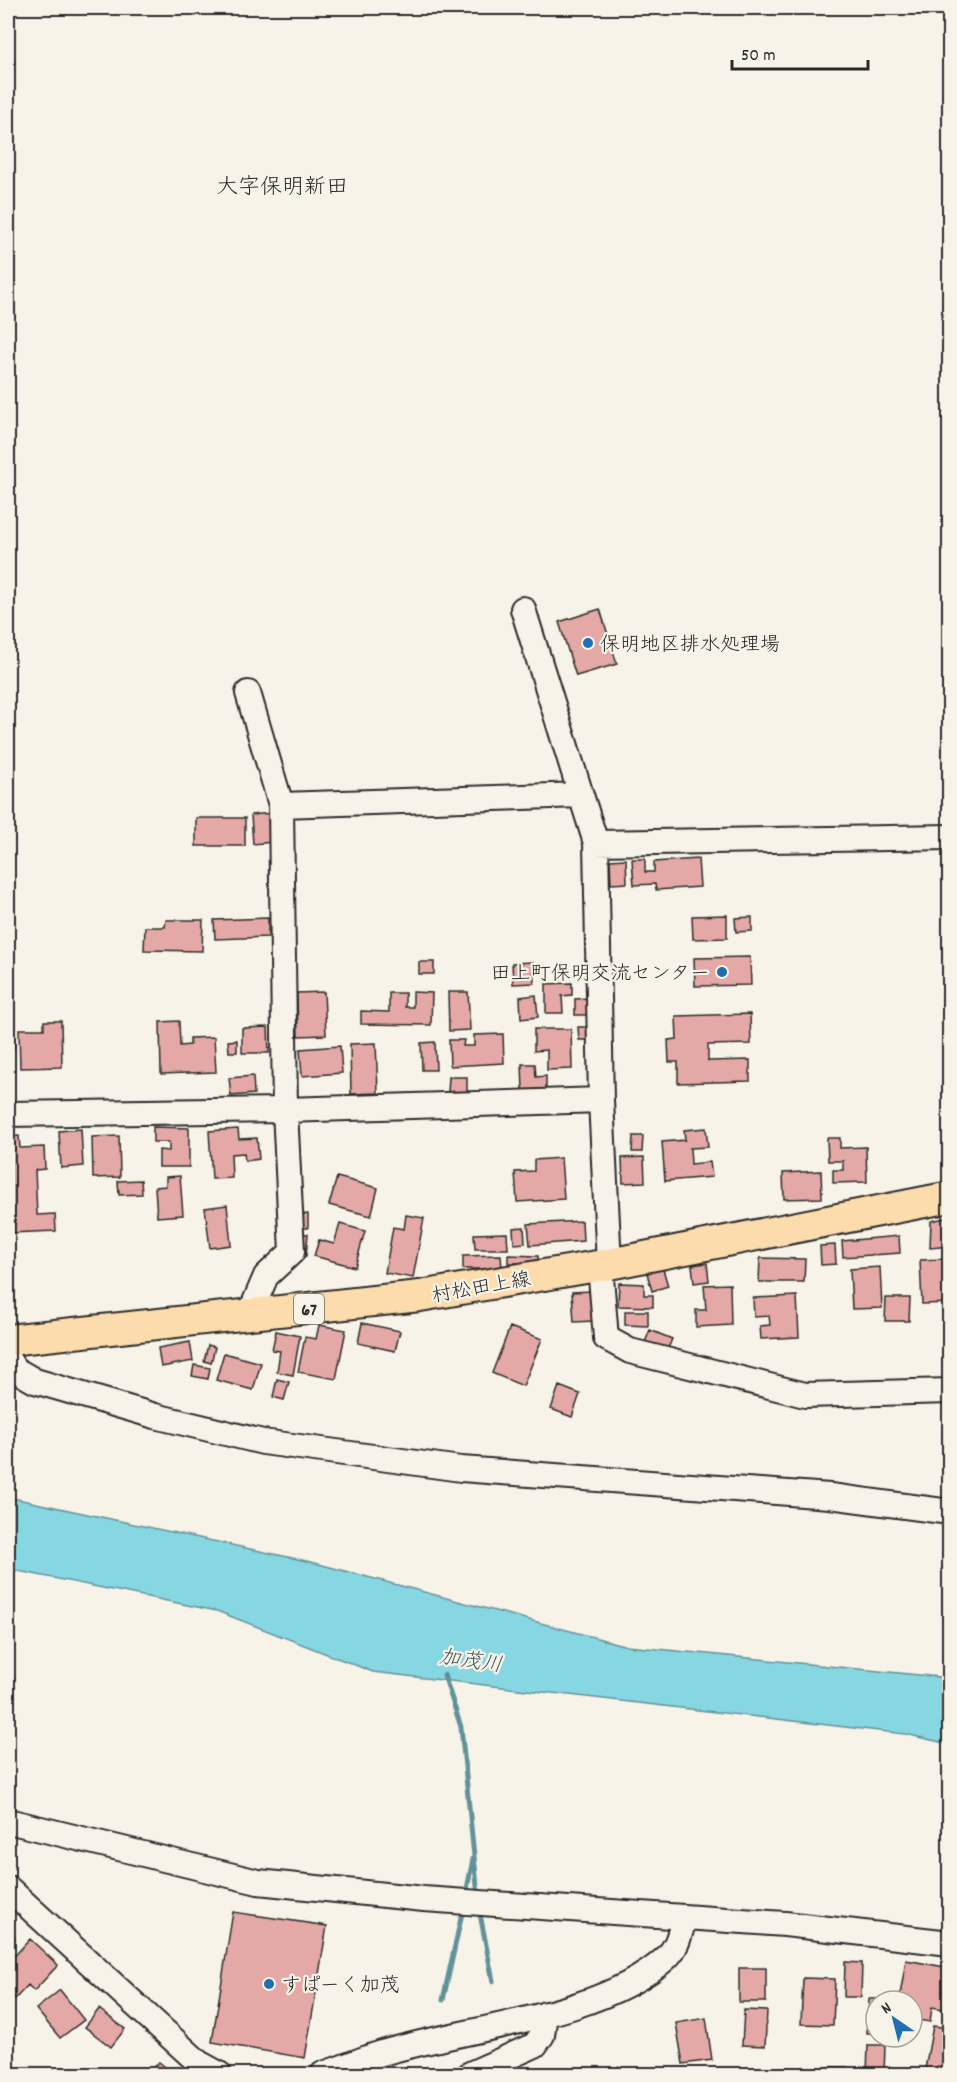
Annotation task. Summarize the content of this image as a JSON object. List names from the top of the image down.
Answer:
{
  "streets": {
    "main road": ["村松田上線", "67"]
  },
  "districts": ["大字保明新田"],
  "water": ["加茂川"],
  "places": ["保明地区排水処理場", "田上町保明交流センター", "すぱーく加茂"],
  "scale_bar": "50 m",
  "north": "top left"
}
